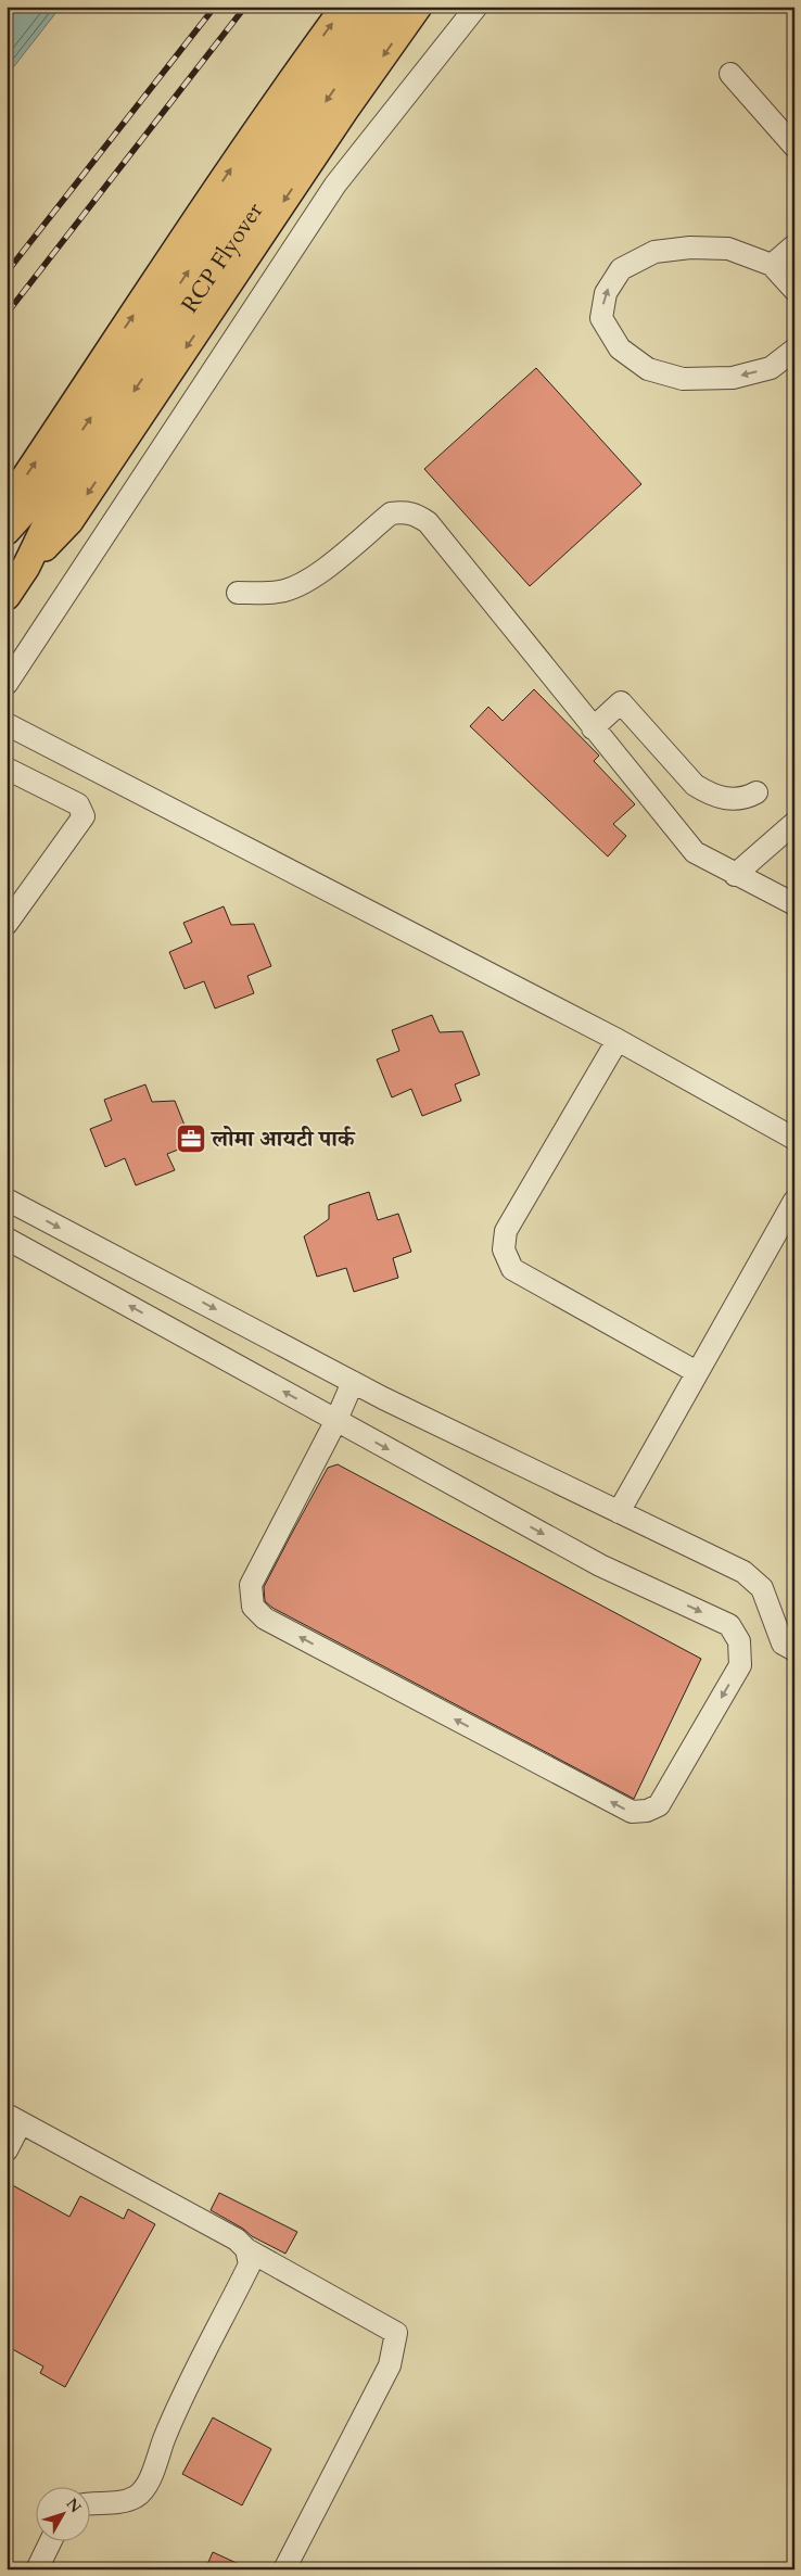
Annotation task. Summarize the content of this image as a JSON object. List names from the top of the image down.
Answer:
{
  "streets": {
    "main road": ["RCP Flyover"]
  },
  "places": {
    "office": ["लोमा आयटी पार्क"]
  },
  "north": "top right"
}
